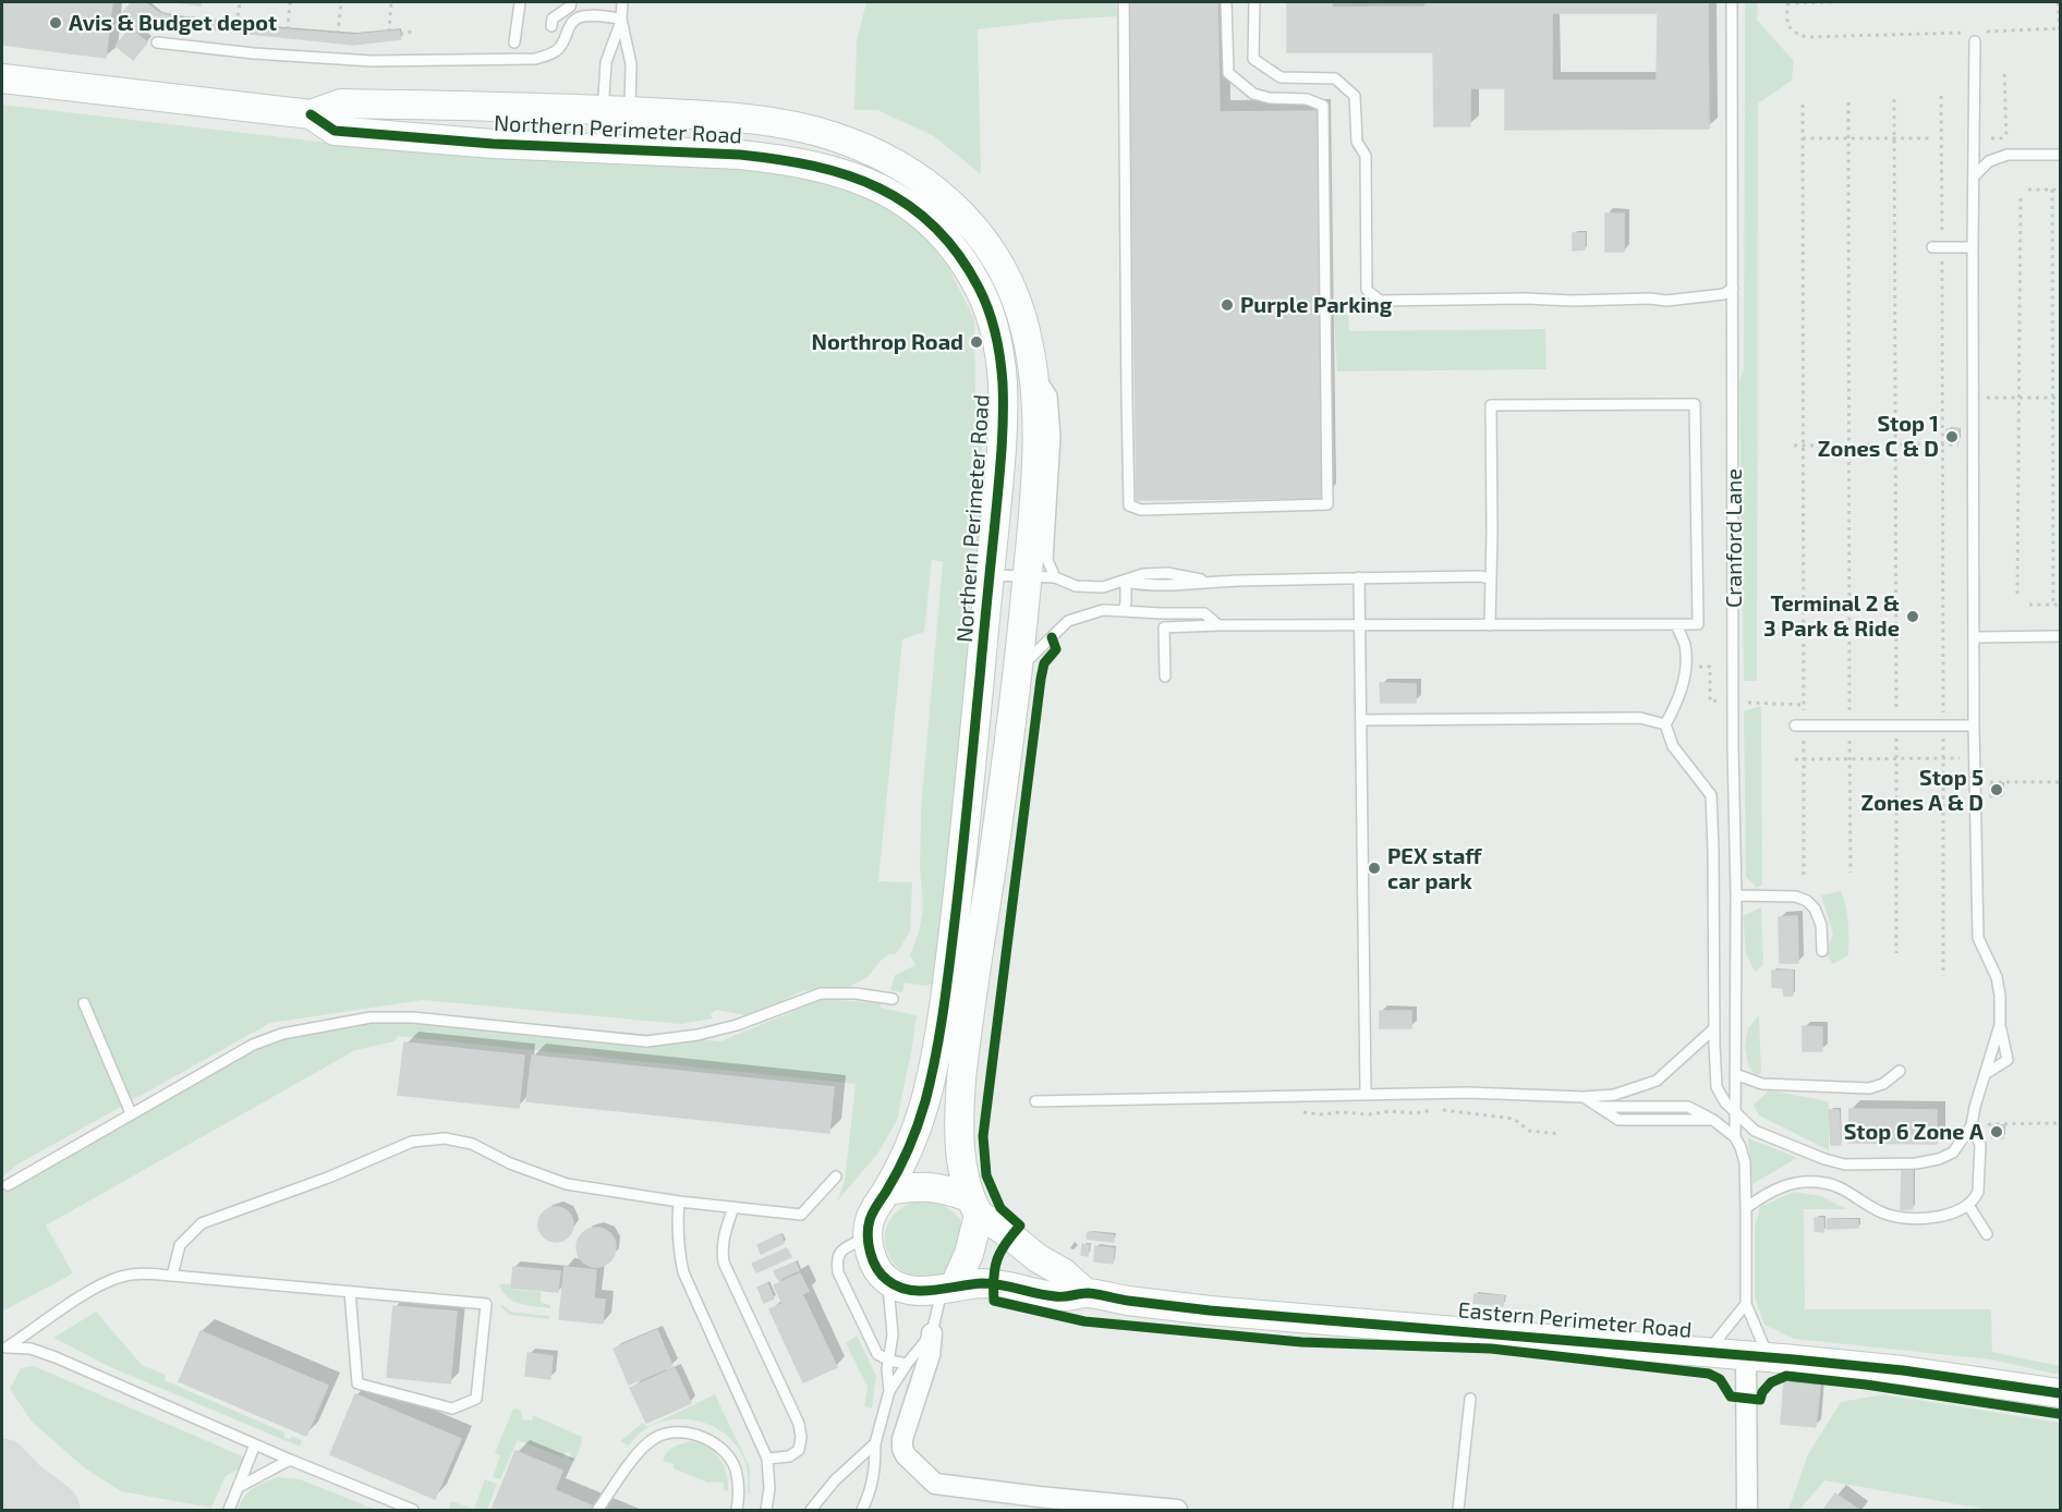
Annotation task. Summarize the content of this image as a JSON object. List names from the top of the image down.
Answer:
{
  "streets": {
    "street": ["Northern Perimeter Road", "Eastern Perimeter Road"],
    "lane": ["Cranford Lane"]
  },
  "crossings": [
    ["Northern Perimeter Road", "Eastern Perimeter Road"]
  ],
  "places": [
    "Avis & Budget depot",
    "Purple Parking",
    "Northrop Road",
    "Stop 1 Zones C & D",
    "Terminal 2 & 3 Park & Ride",
    "Stop 5 Zones A & D",
    "PEX staff car park",
    "Stop 6 Zone A"
  ]
}
